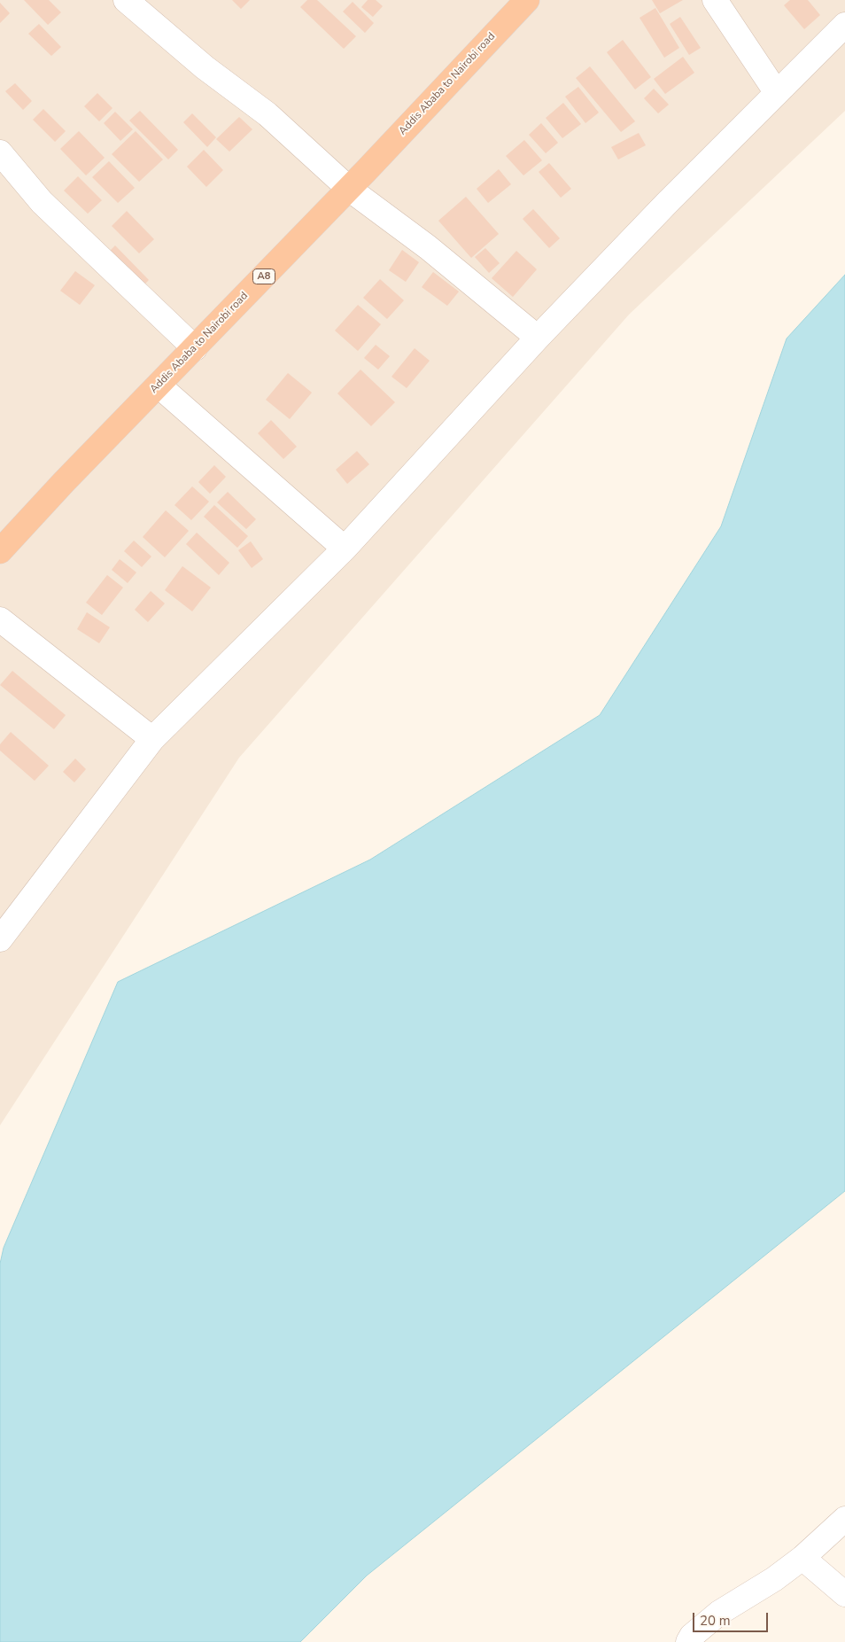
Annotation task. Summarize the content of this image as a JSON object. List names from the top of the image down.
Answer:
{
  "streets": {
    "highway": ["Addis Ababa to Nairobi road", "A8"]
  },
  "scale_bar": "20 m"
}
